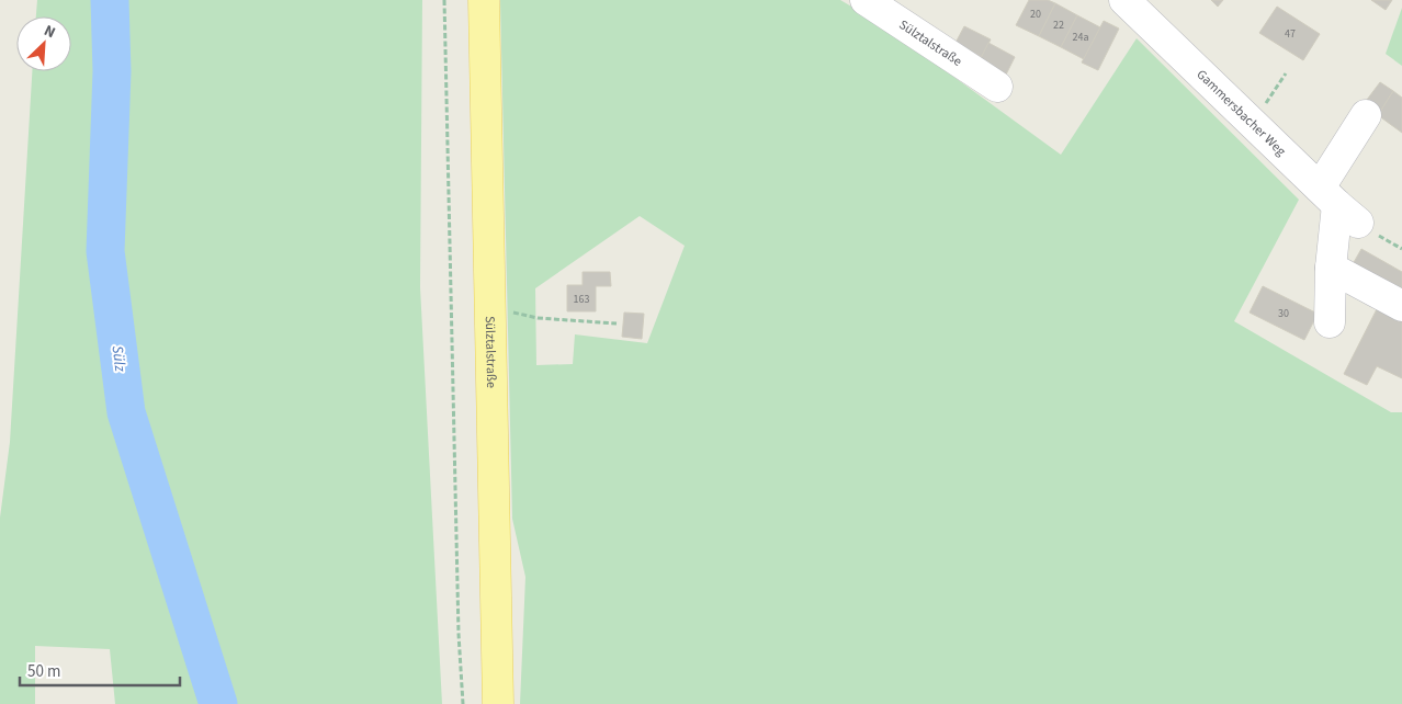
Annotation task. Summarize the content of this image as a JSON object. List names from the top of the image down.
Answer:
{
  "streets": {
    "main road": ["Sülztalstraße"],
    "street": ["Gammersbacher Weg"]
  },
  "water": ["Sülz"],
  "house_numbers": [
    "20",
    "22",
    "47",
    "24a",
    "163",
    "30"
  ],
  "scale_bar": "50 m",
  "north": "top right"
}
